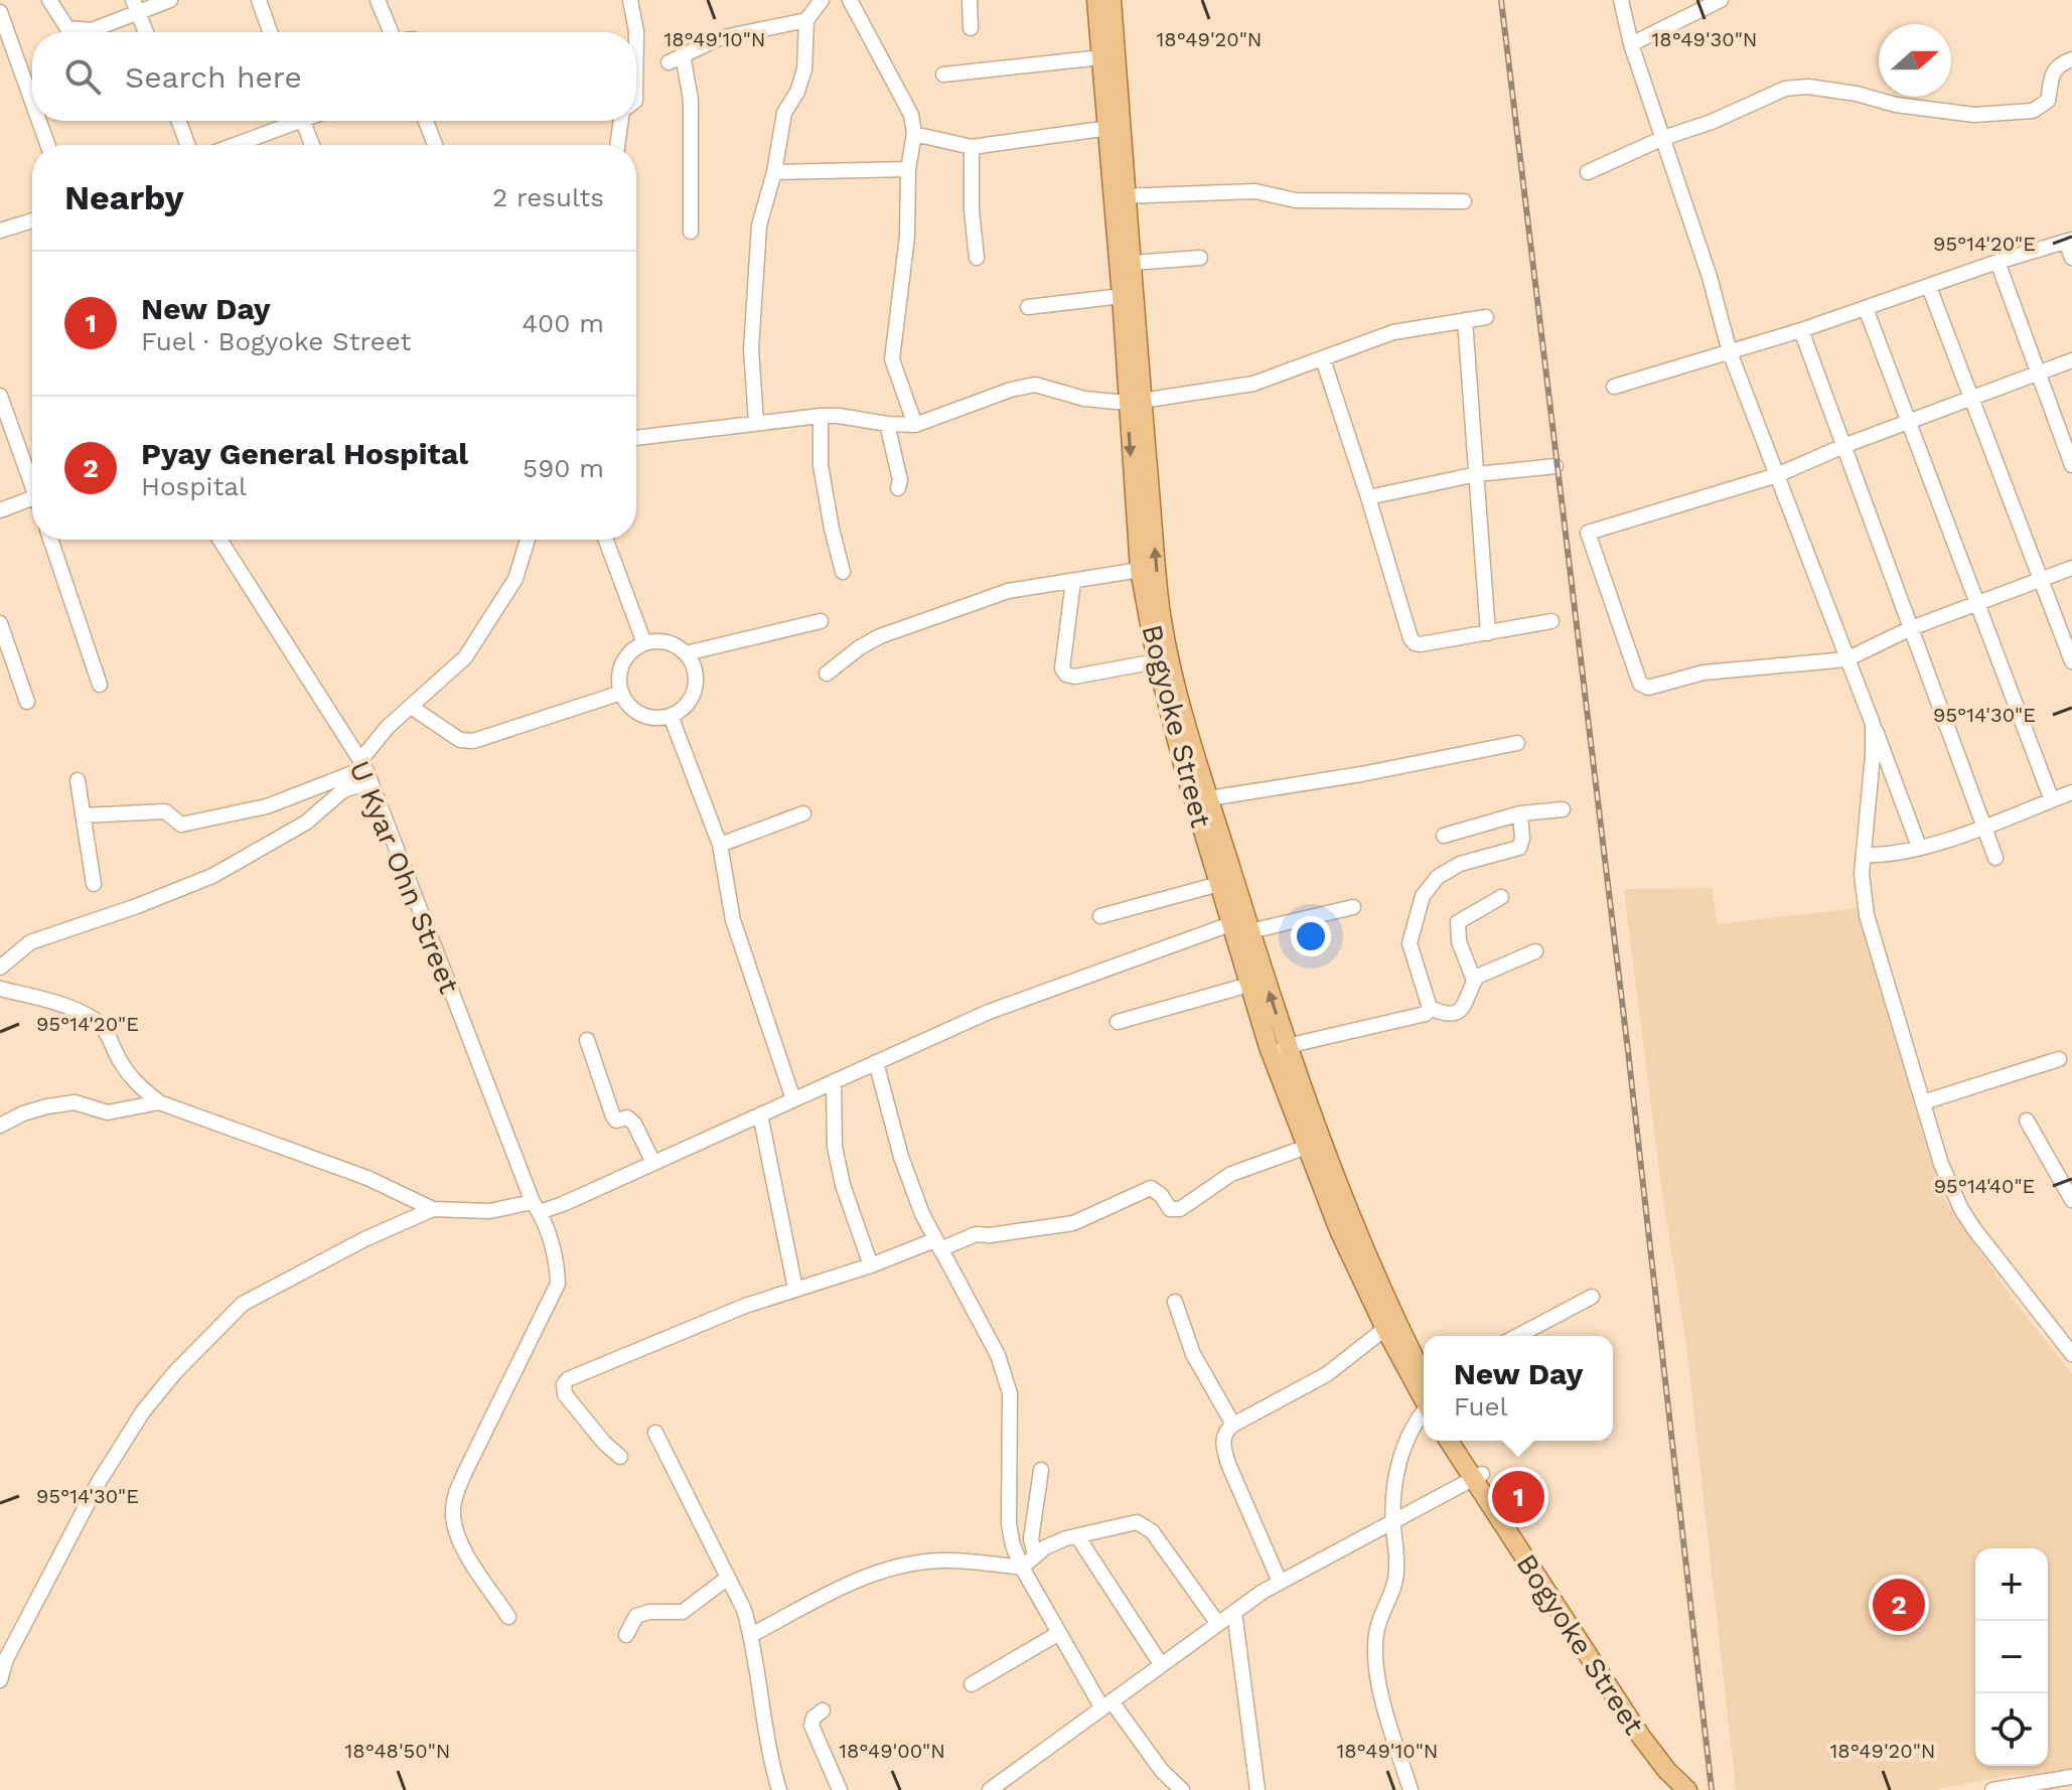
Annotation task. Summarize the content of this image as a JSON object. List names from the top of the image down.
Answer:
{
  "streets": {
    "main road": ["Bogyoke Street"],
    "street": ["U Kyar Ohn Street"]
  },
  "north": "right",
  "page": {
    "search": "Search here",
    "heading": ["Nearby", "2 results"],
    "list": [
      {
        "mark": "1",
        "name": "New Day",
        "note": "Fuel · Bogyoke Street",
        "value": "400 m"
      },
      {
        "mark": "2",
        "name": "Pyay General Hospital",
        "note": "Hospital",
        "value": "590 m"
      }
    ],
    "popup": ["New Day", "Fuel"],
    "pins": ["1", "2"],
    "map_buttons": ["+", "−"]
  },
  "coordinates": [
    "18°49'10\"N",
    "18°49'20\"N",
    "18°49'30\"N",
    "95°14'20\"E",
    "95°14'30\"E",
    "95°14'40\"E",
    "18°48'50\"N",
    "18°49'00\"N"
  ]
}
